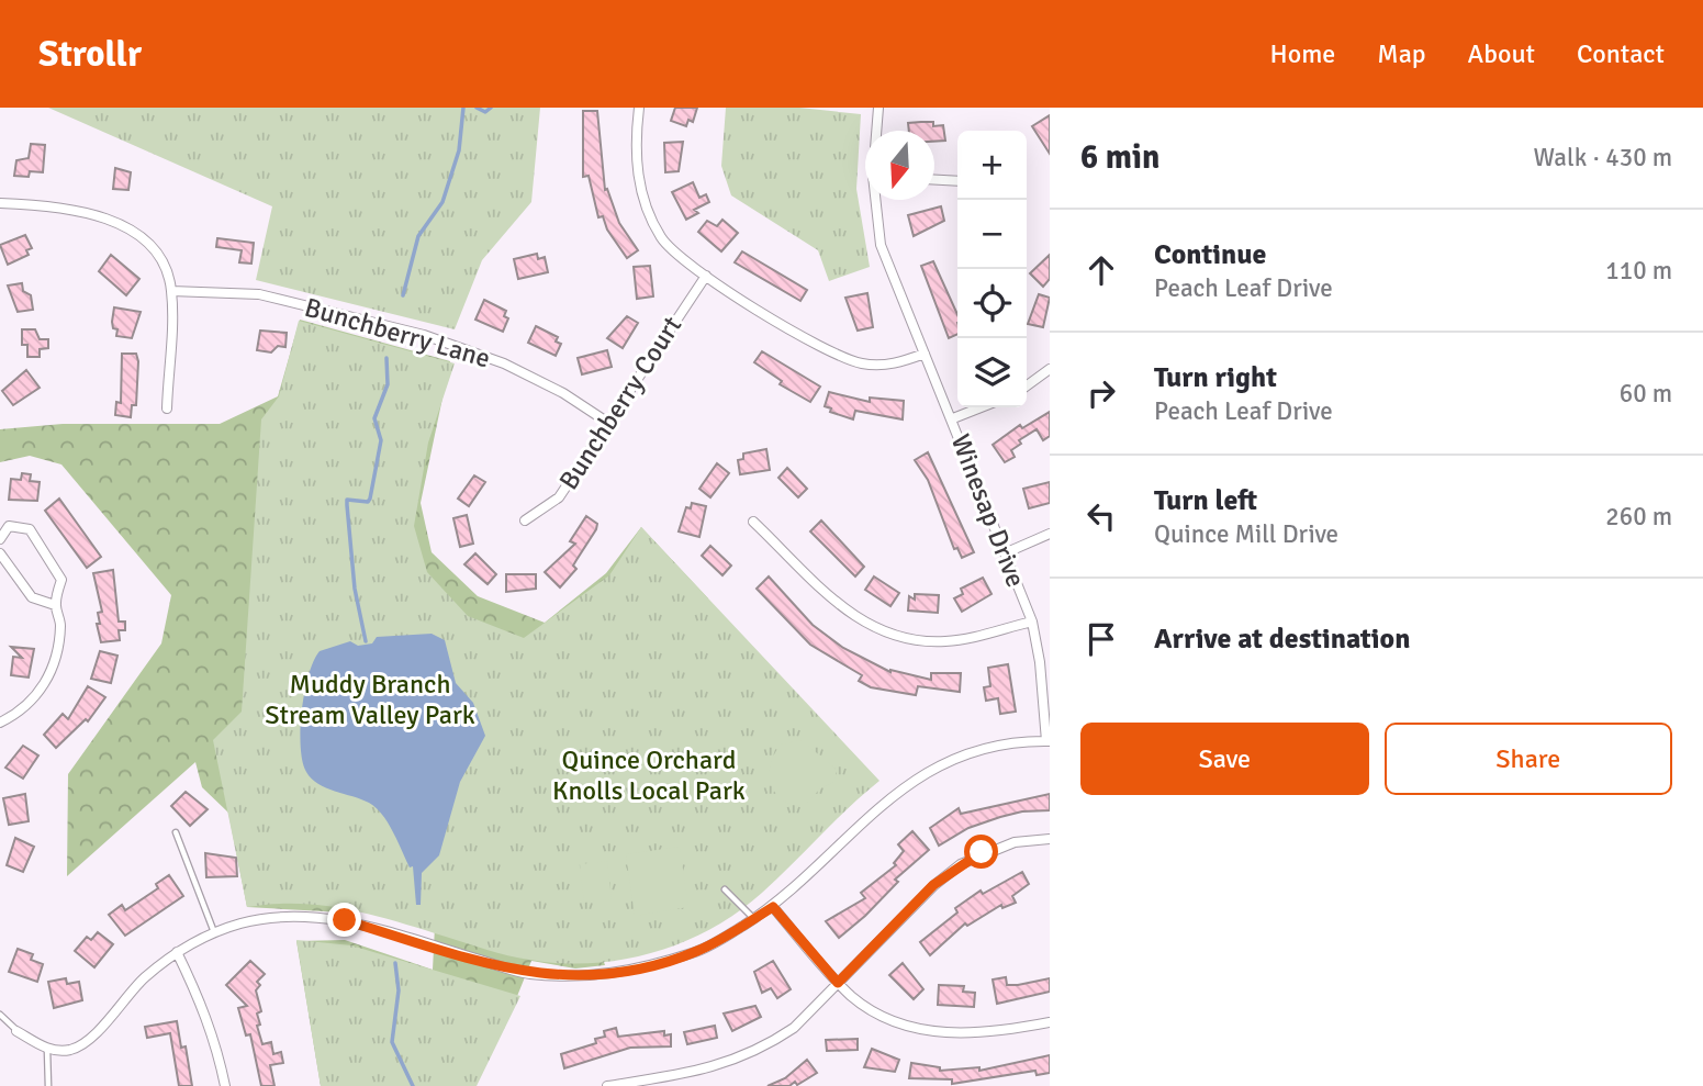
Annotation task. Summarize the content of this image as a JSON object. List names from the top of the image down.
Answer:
{
  "streets": {
    "street": ["Bunchberry Lane", "Bunchberry Court", "Winesap Drive"]
  },
  "crossings": [
    ["Bunchberry Lane", "Bunchberry Court"]
  ],
  "parks": ["Muddy Branch Stream Valley Park", "Quince Orchard Knolls Local Park"],
  "north": "bottom",
  "page": {
    "header": "Strollr",
    "nav": [
      "Home",
      "Map",
      "About",
      "Contact"
    ],
    "heading": ["6 min", "Walk · 430 m"],
    "map_buttons": ["+", "−"],
    "list": [
      ["Continue", "Peach Leaf Drive", "110 m"],
      ["Turn right", "Peach Leaf Drive", "60 m"],
      ["Turn left", "Quince Mill Drive", "260 m"],
      "Arrive at destination"
    ],
    "buttons": ["Save", "Share"]
  }
}
